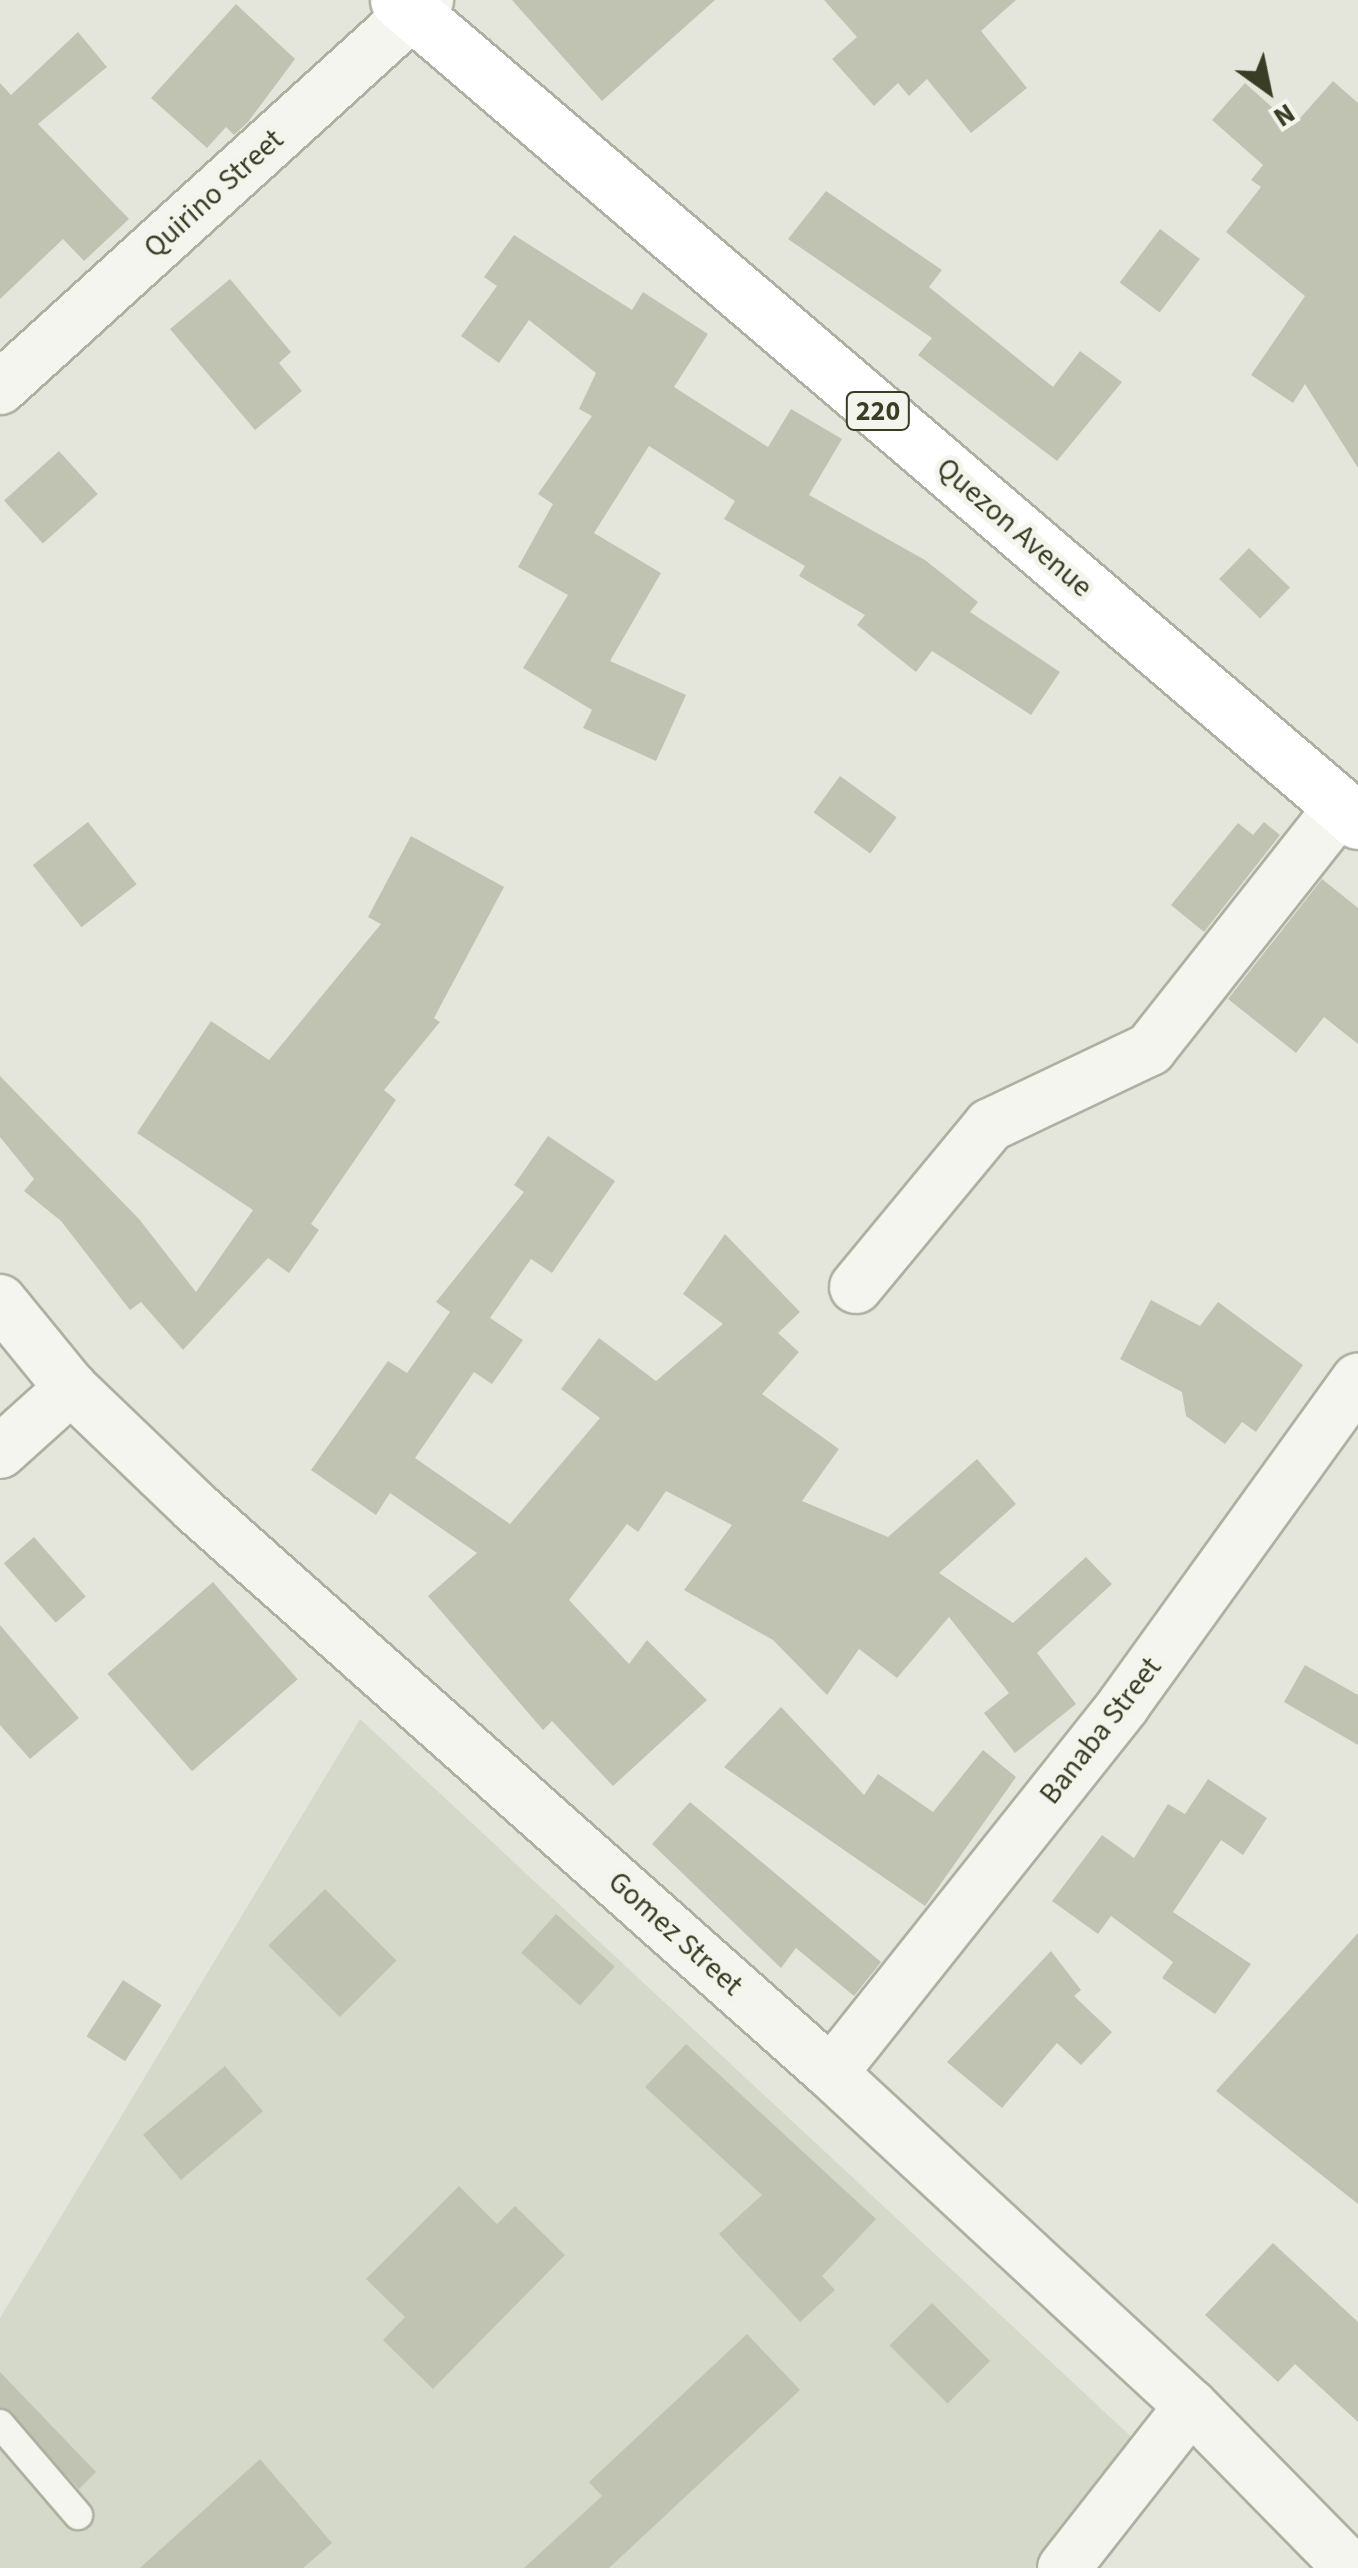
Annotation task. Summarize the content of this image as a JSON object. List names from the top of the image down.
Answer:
{
  "streets": {
    "main road": ["220", "Quezon Avenue"],
    "street": ["Quirino Street", "Banaba Street", "Gomez Street"]
  },
  "crossings": [
    ["Quirino Street", "Quezon Avenue"],
    ["Banaba Street", "Gomez Street"]
  ],
  "north": "bottom right"
}
